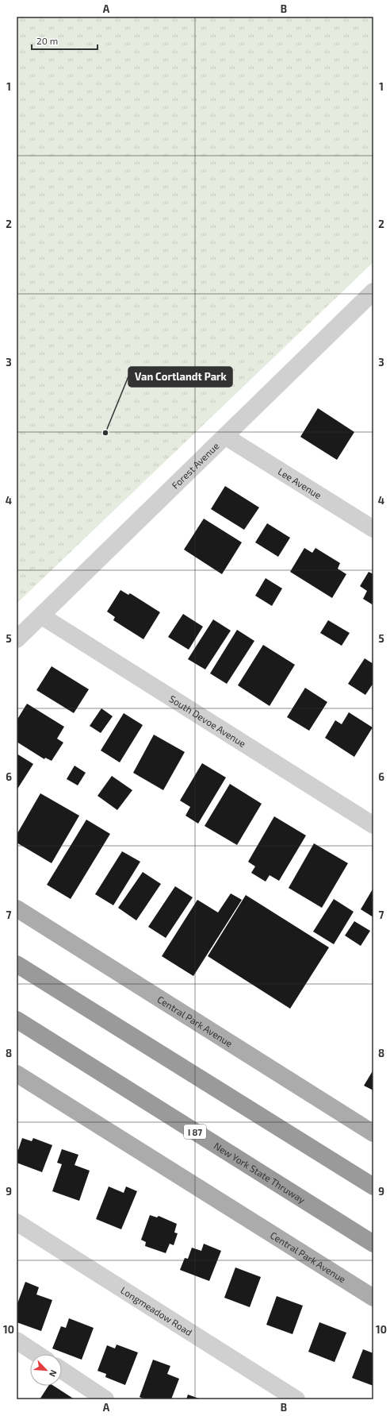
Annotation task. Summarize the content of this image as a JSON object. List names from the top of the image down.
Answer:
{
  "streets": {
    "highway": ["I 87", "New York State Thruway"],
    "main road": ["Central Park Avenue"],
    "street": [
      "Forest Avenue",
      "Lee Avenue",
      "South Devoe Avenue",
      "Longmeadow Road"
    ]
  },
  "crossings": [
    ["Forest Avenue", "Lee Avenue"],
    ["Forest Avenue", "South Devoe Avenue"]
  ],
  "places": ["Van Cortlandt Park"],
  "scale_bar": "20 m",
  "north": "bottom right",
  "grid": {
    "columns": ["A", "B"],
    "rows": [
      "1",
      "2",
      "3",
      "4",
      "5",
      "6",
      "7",
      "8",
      "9",
      "10"
    ]
  }
}
